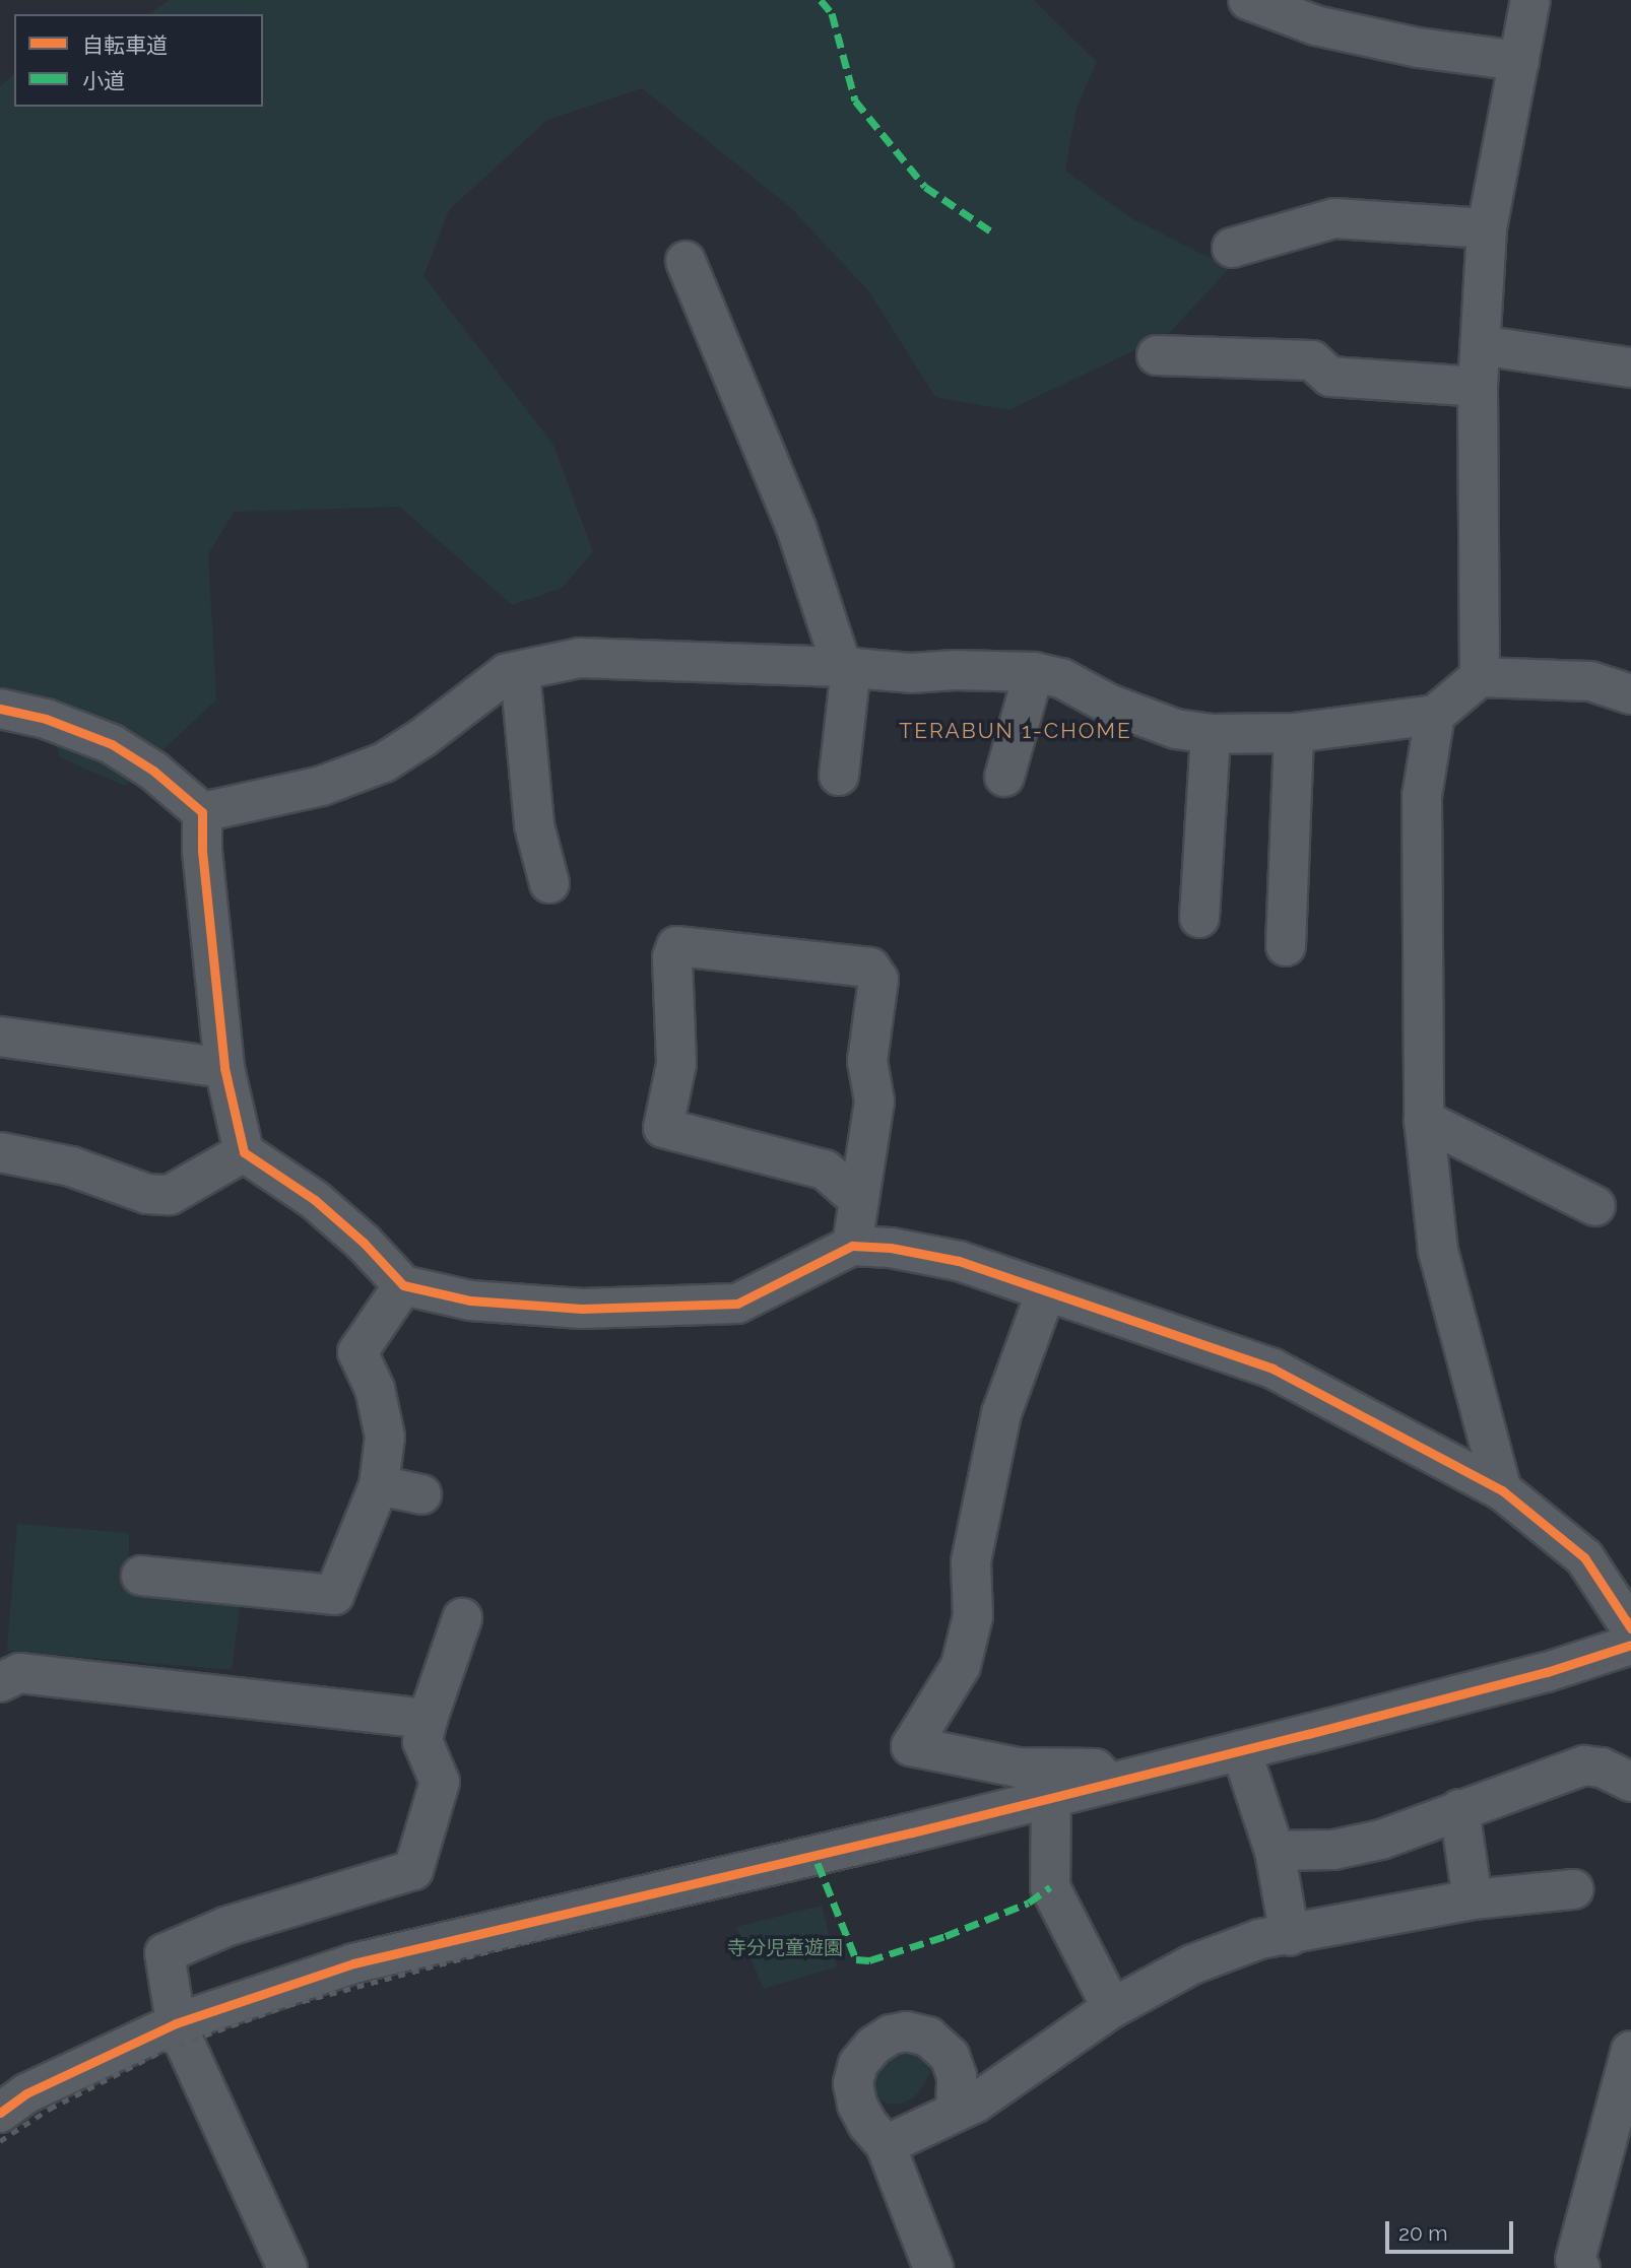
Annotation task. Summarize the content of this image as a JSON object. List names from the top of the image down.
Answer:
{
  "districts": ["TERABUN 1-CHOME"],
  "parks": ["寺分児童遊園"],
  "legend": ["自転車道", "小道"],
  "scale_bar": "20 m"
}
